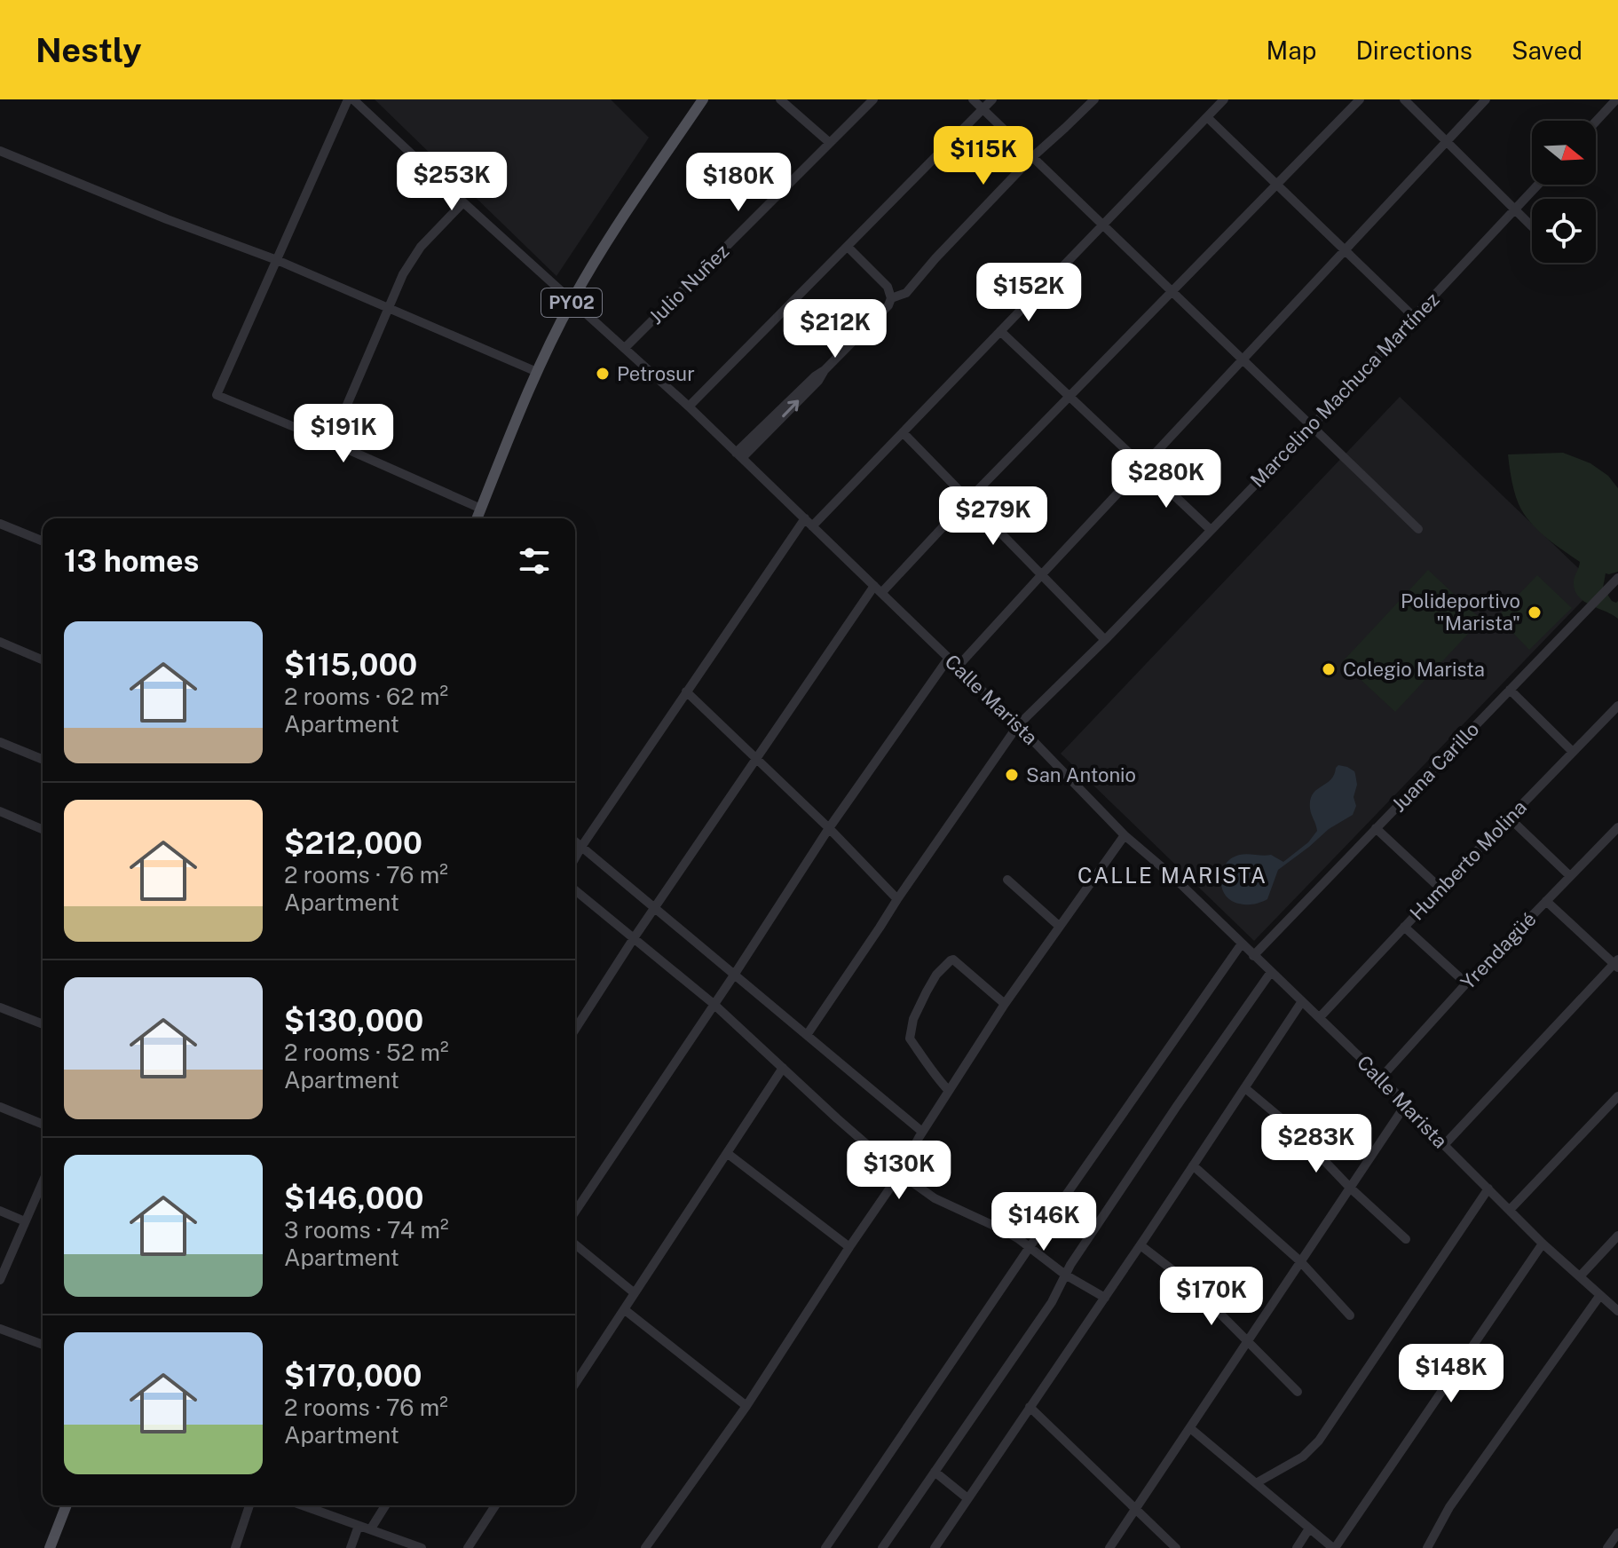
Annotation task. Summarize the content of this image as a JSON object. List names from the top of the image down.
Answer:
{
  "streets": {
    "main road": ["PY02"],
    "street": [
      "Julio Nuñez",
      "Marcelino Machuca Martínez",
      "Calle Marista",
      "Juana Carillo",
      "Humberto Molina",
      "Yrendagüé"
    ]
  },
  "crossings": [
    ["Julio Nuñez", "Calle Marista"],
    ["PY02", "Calle Marista"],
    ["Marcelino Machuca Martínez", "Calle Marista"],
    ["Calle Marista", "Juana Carillo"],
    ["Calle Marista", "Humberto Molina"],
    ["Calle Marista", "Yrendagüé"]
  ],
  "districts": ["CALLE MARISTA"],
  "places": [
    "Petrosur",
    "Polideportivo \"Marista\"",
    "Colegio Marista",
    "San Antonio"
  ],
  "north": "right",
  "page": {
    "header": "Nestly",
    "nav": ["Map", "Directions", "Saved"],
    "price": [
      "$115K",
      "$253K",
      "$180K",
      "$152K",
      "$212K",
      "$191K",
      "$280K",
      "$279K",
      "$283K",
      "$130K",
      "$146K",
      "$170K",
      "$148K"
    ],
    "heading": "13 homes",
    "list": [
      {
        "name": "$115,000",
        "note": "2 rooms · 62 m² · Apartment"
      },
      {
        "name": "$212,000",
        "note": "2 rooms · 76 m² · Apartment"
      },
      {
        "name": "$130,000",
        "note": "2 rooms · 52 m² · Apartment"
      },
      {
        "name": "$146,000",
        "note": "3 rooms · 74 m² · Apartment"
      },
      {
        "name": "$170,000",
        "note": "2 rooms · 76 m² · Apartment"
      }
    ]
  }
}
